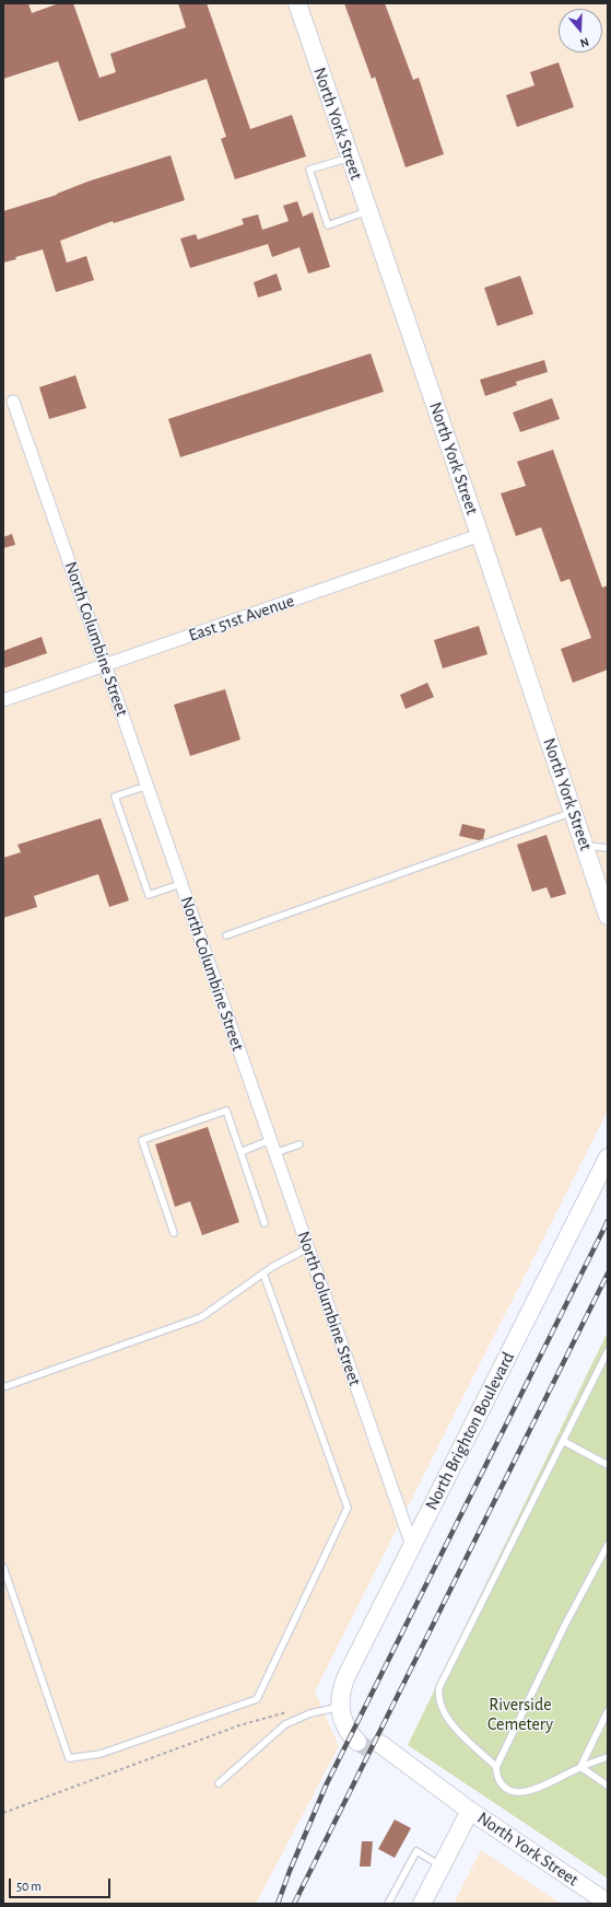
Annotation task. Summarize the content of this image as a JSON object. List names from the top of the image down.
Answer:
{
  "streets": {
    "main road": ["North York Street", "North Brighton Boulevard"],
    "street": ["East 51st Avenue", "North Columbine Street"]
  },
  "crossings": [
    ["North York Street", "East 51st Avenue"],
    ["East 51st Avenue", "North Columbine Street"],
    ["North Columbine Street", "North Brighton Boulevard"]
  ],
  "parks": ["Riverside Cemetery"],
  "scale_bar": "50 m",
  "north": "bottom"
}
